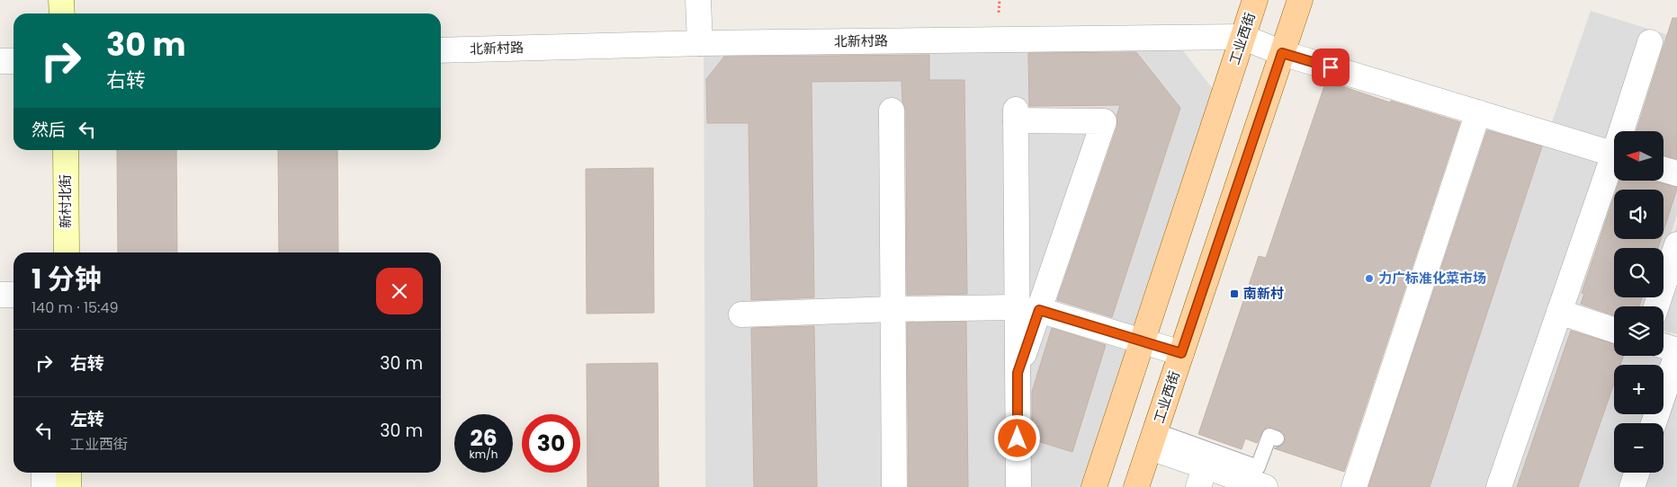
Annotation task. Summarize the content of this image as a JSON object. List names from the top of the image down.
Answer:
{
  "streets": {
    "main road": ["工业西街"],
    "street": ["北新村路", "新村北街"]
  },
  "crossings": [
    ["工业西街", "北新村路"]
  ],
  "places": {
    "other": ["力广标准化菜市场"],
    "transit": ["南新村"]
  },
  "north": "left",
  "page": {
    "turn": ["30 m", "右转"],
    "then": "然后",
    "map_buttons": ["+", "−"],
    "heading": ["1 分钟", "140 m · 15:49"],
    "list": [
      {
        "name": "右转",
        "value": "30 m"
      },
      {
        "name": "左转",
        "note": "工业西街",
        "value": "30 m"
      }
    ],
    "speed": "26 km/h",
    "limit": "30"
  }
}
